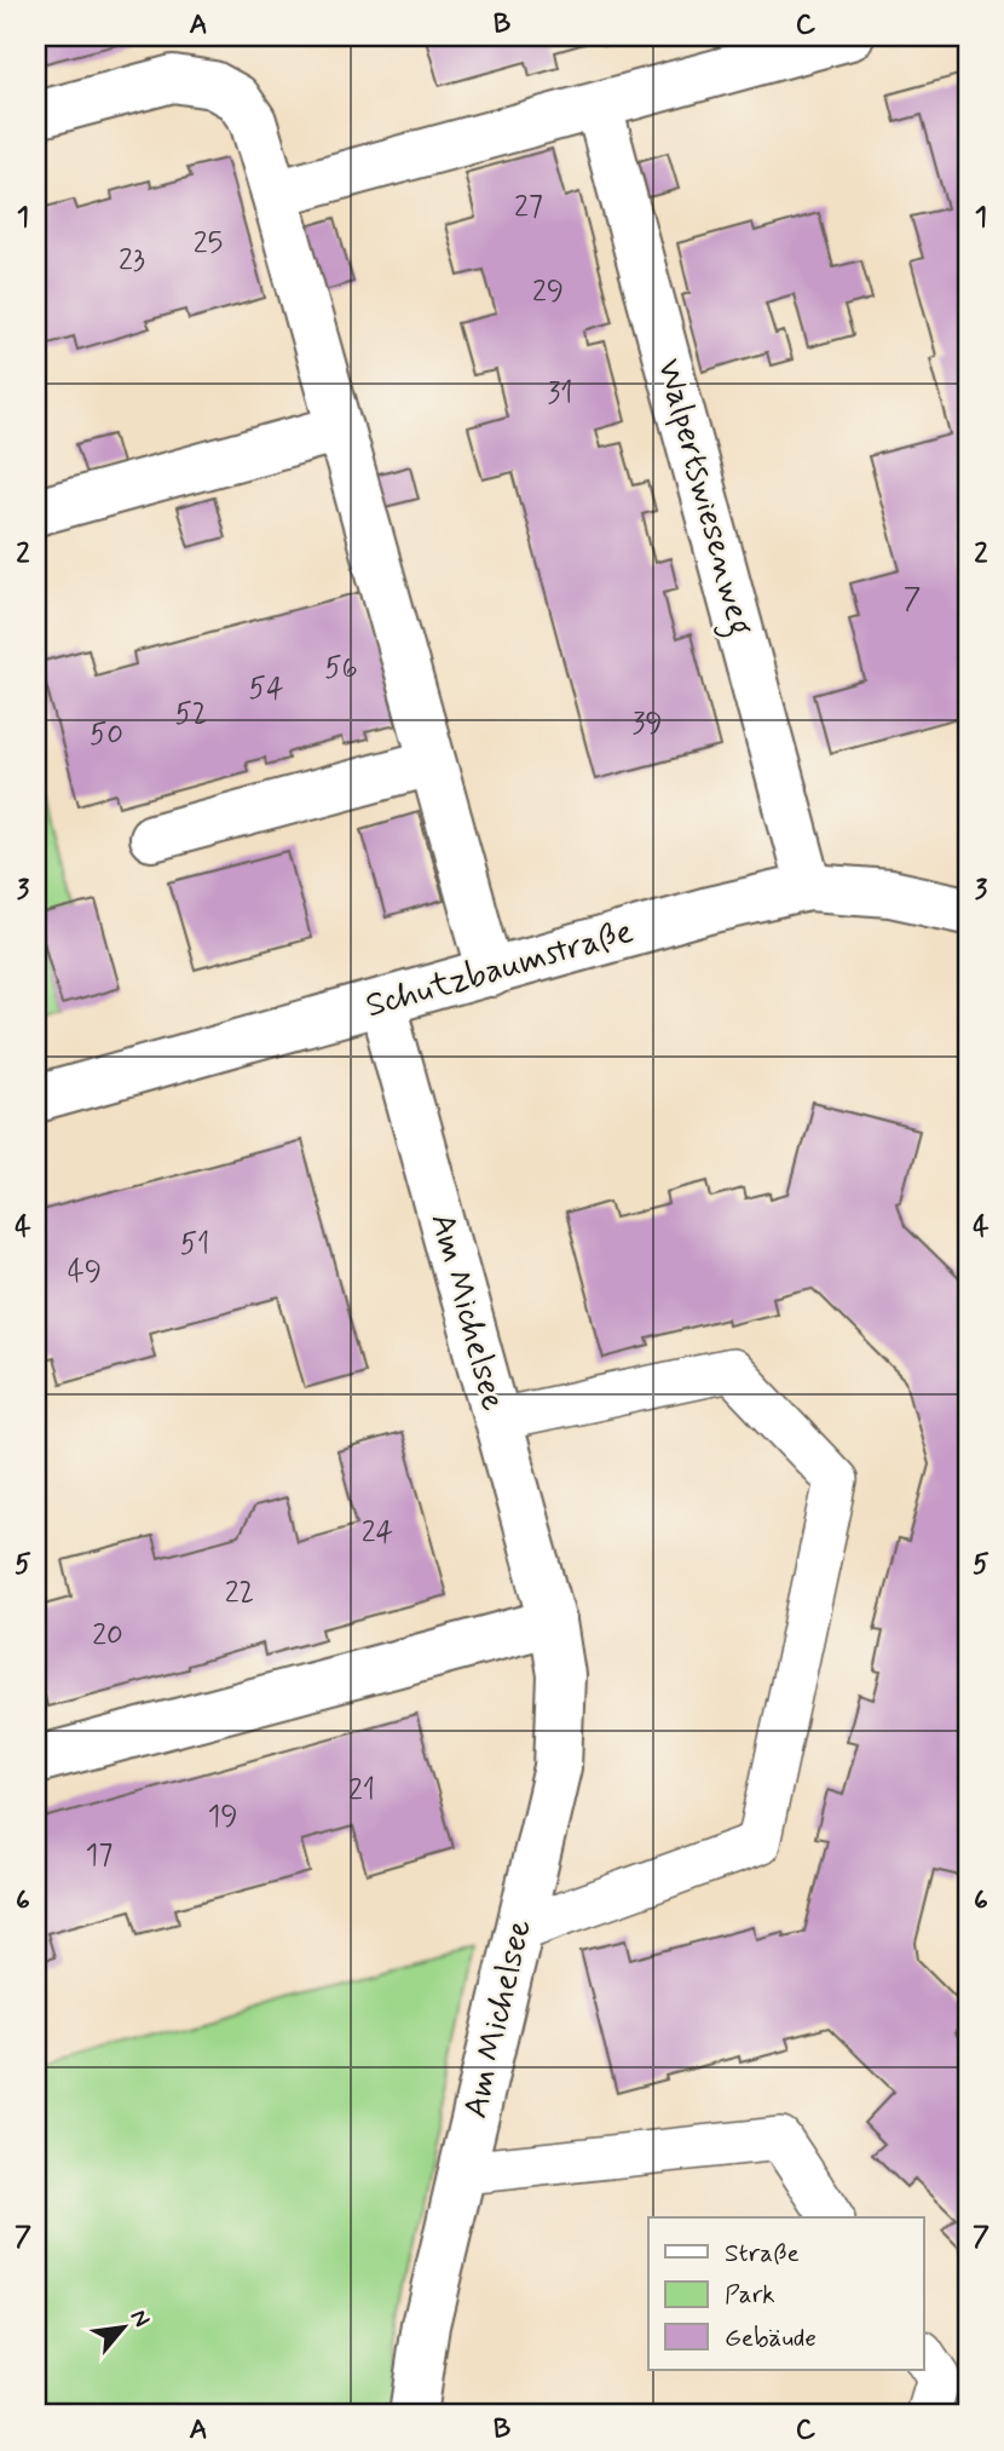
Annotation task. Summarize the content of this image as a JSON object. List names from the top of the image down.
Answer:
{
  "streets": {
    "street": ["Walpertswiesenweg", "Schutzbaumstraße", "Am Michelsee"]
  },
  "crossings": [
    ["Walpertswiesenweg", "Schutzbaumstraße"],
    ["Schutzbaumstraße", "Am Michelsee"]
  ],
  "house_numbers": [
    "27",
    "25",
    "23",
    "29",
    "31",
    "7",
    "56",
    "54",
    "52",
    "39",
    "50",
    "51",
    "49",
    "24",
    "22",
    "20",
    "21",
    "19",
    "17"
  ],
  "legend": ["Straße", "Park", "Gebäude"],
  "north": "top right",
  "grid": {
    "columns": ["A", "B", "C"],
    "rows": [
      "1",
      "2",
      "3",
      "4",
      "5",
      "6",
      "7"
    ]
  }
}
